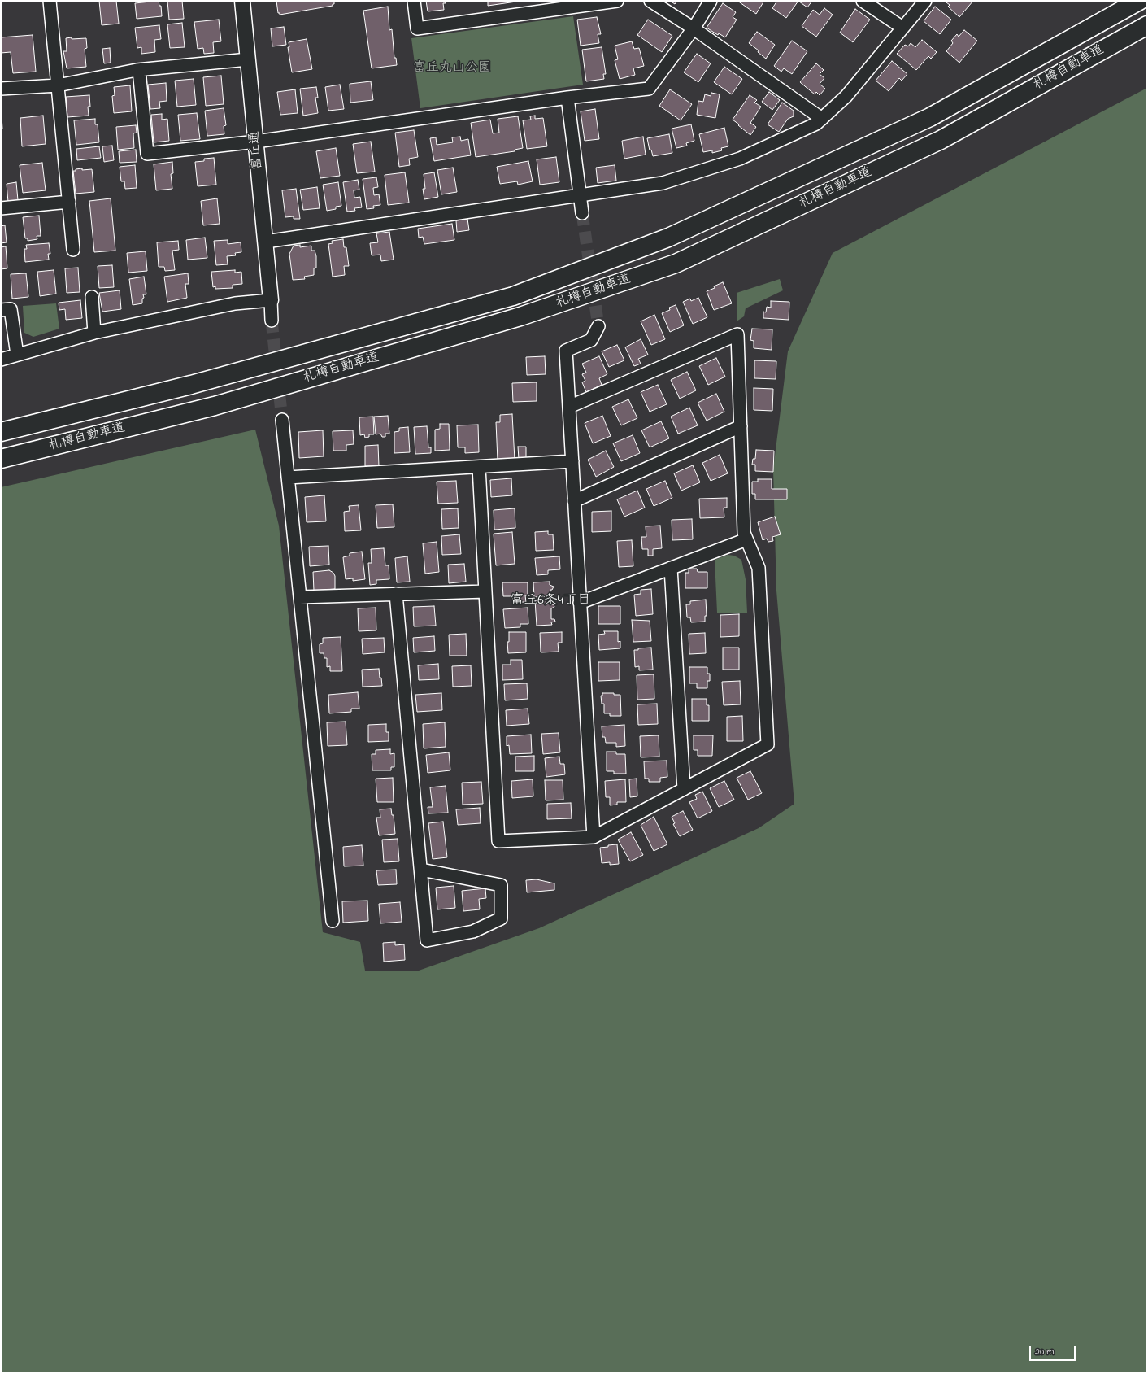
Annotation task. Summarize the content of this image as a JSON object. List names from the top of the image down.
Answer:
{
  "streets": {
    "highway": ["札樽自動車道"],
    "street": ["富丘通"]
  },
  "districts": ["富丘6条4丁目"],
  "parks": ["富丘丸山公園"],
  "scale_bar": "20 m"
}
